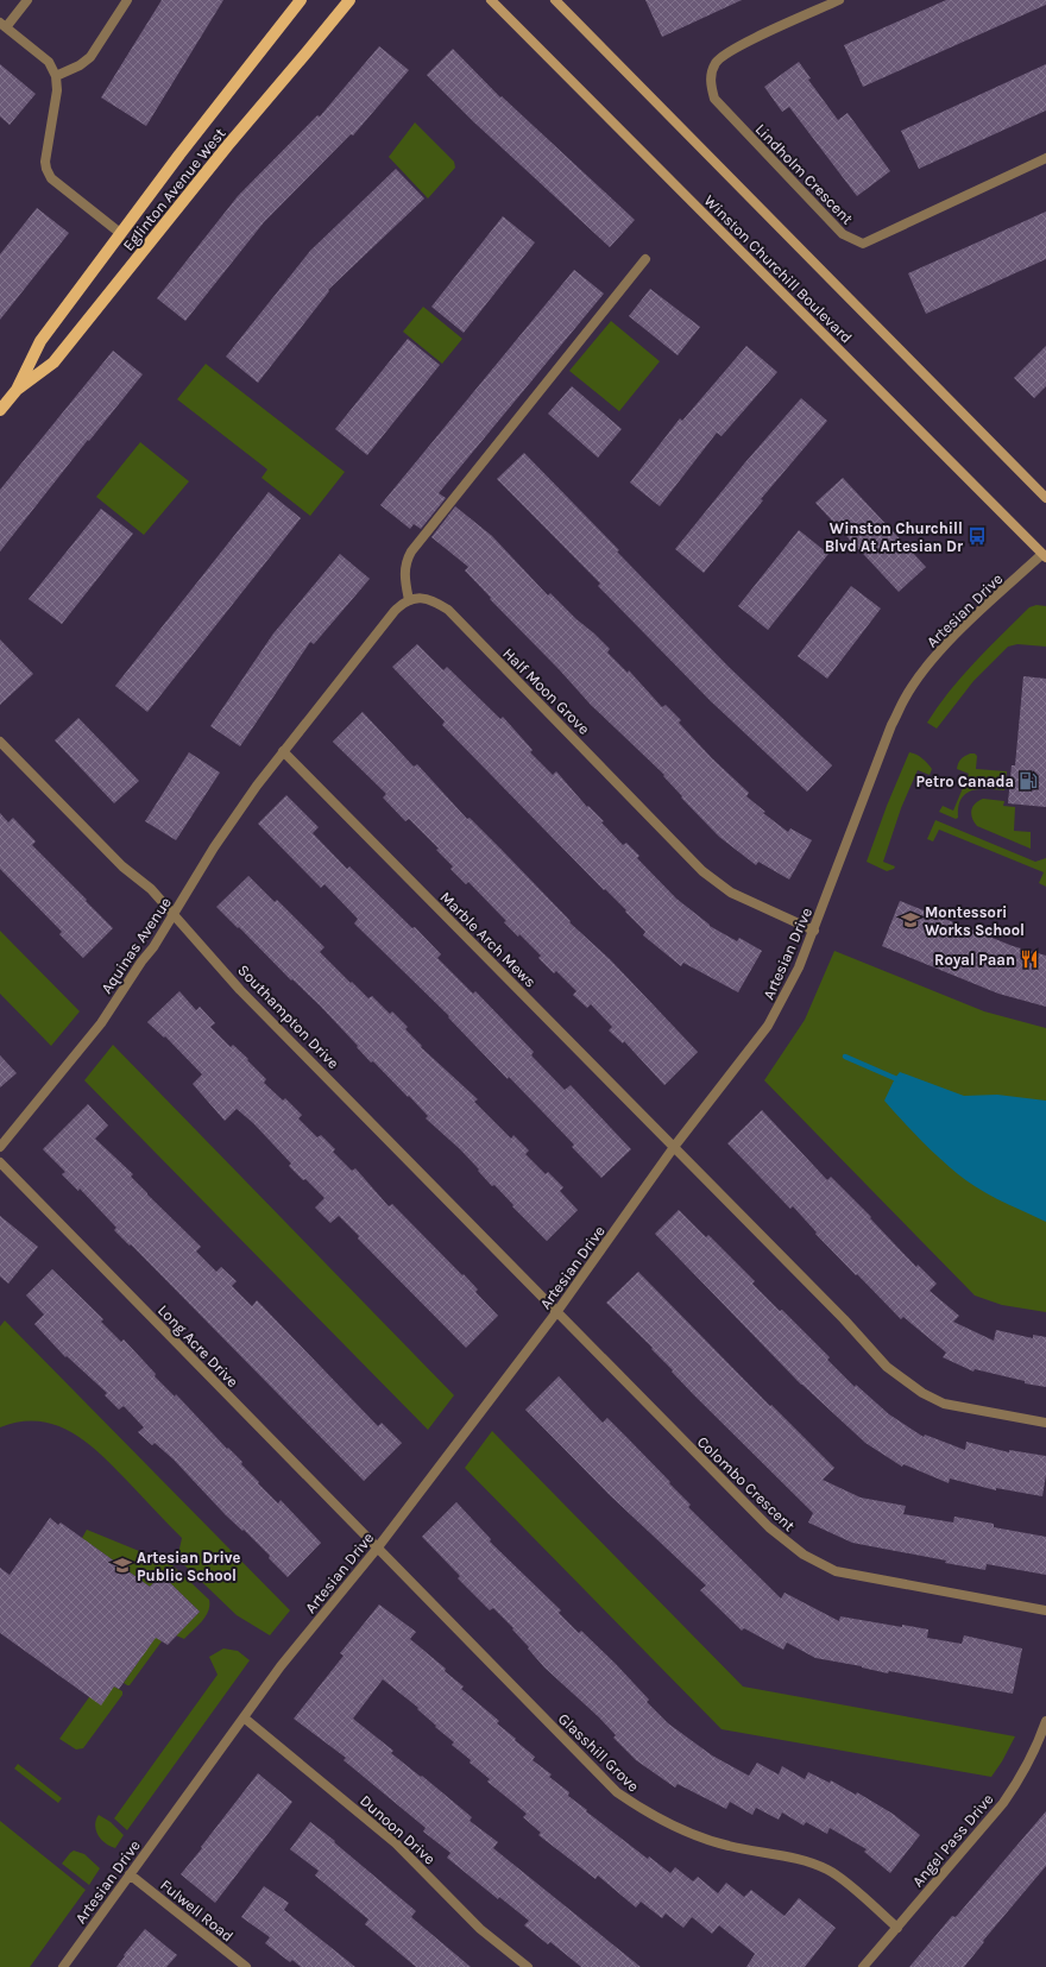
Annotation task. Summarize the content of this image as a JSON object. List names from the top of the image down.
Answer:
{
  "streets": {
    "main road": ["Eglinton Avenue West", "Winston Churchill Boulevard"],
    "street": [
      "Lindholm Crescent",
      "Artesian Drive",
      "Half Moon Grove",
      "Marble Arch Mews",
      "Aquinas Avenue",
      "Southampton Drive",
      "Long Acre Drive",
      "Colombo Crescent",
      "Glasshill Grove",
      "Dunoon Drive",
      "Angel Pass Drive",
      "Fulwell Road"
    ]
  },
  "crossings": [
    ["Winston Churchill Boulevard", "Artesian Drive"],
    ["Artesian Drive", "Half Moon Grove"],
    ["Artesian Drive", "Marble Arch Mews"],
    ["Artesian Drive", "Southampton Drive"],
    ["Artesian Drive", "Long Acre Drive"],
    ["Artesian Drive", "Colombo Crescent"],
    ["Artesian Drive", "Glasshill Grove"],
    ["Artesian Drive", "Dunoon Drive"],
    ["Artesian Drive", "Fulwell Road"],
    ["Marble Arch Mews", "Aquinas Avenue"],
    ["Aquinas Avenue", "Southampton Drive"],
    ["Southampton Drive", "Colombo Crescent"],
    ["Long Acre Drive", "Glasshill Grove"],
    ["Glasshill Grove", "Angel Pass Drive"]
  ],
  "places": {
    "bus stop": ["Winston Churchill Blvd At Artesian Dr"],
    "fuel station": ["Petro Canada"],
    "school or university": ["Montessori Works School", "Artesian Drive Public School"],
    "restaurant": ["Royal Paan"]
  }
}
